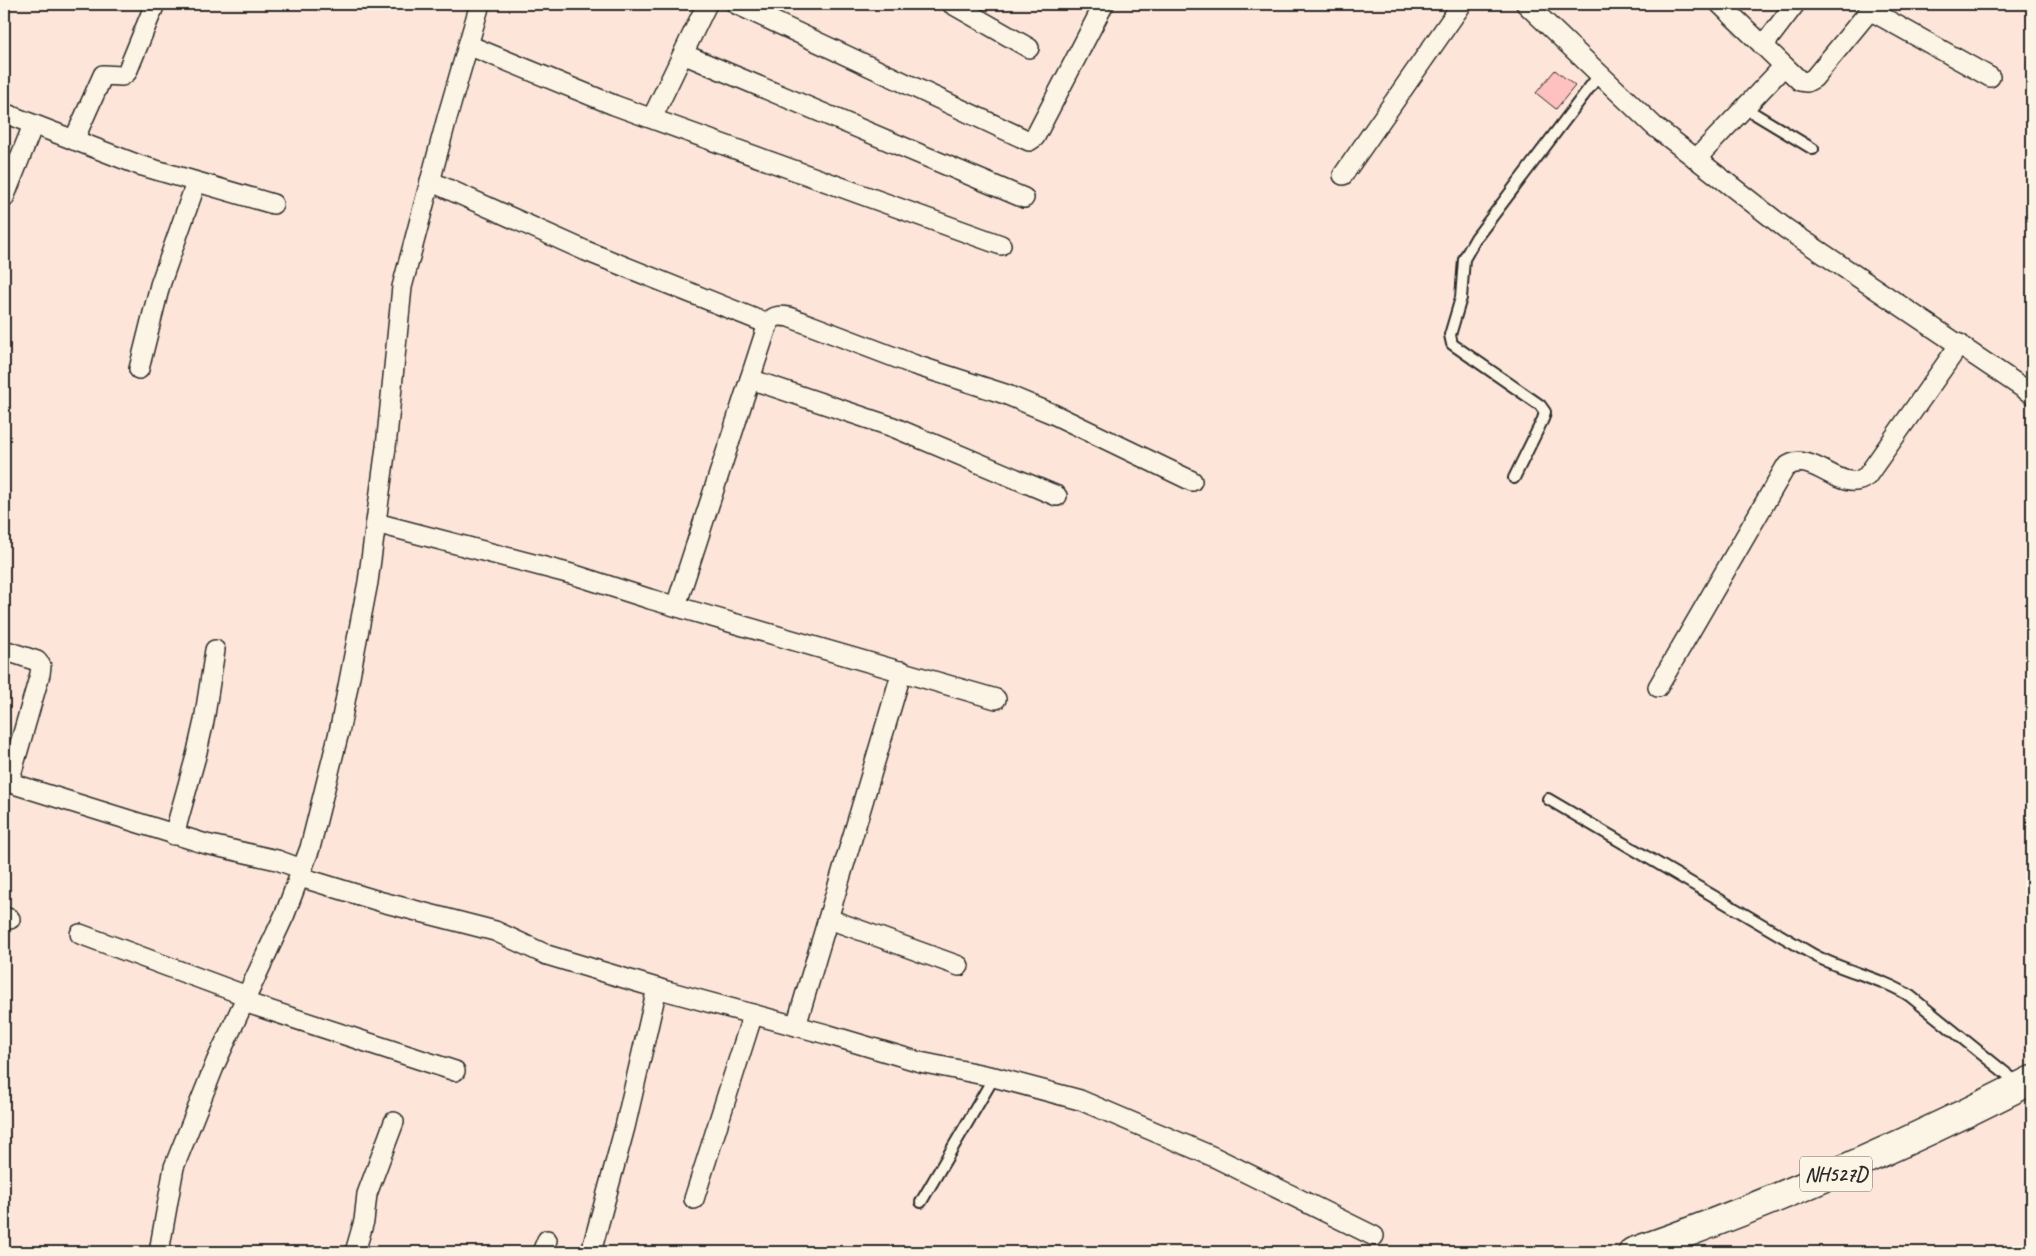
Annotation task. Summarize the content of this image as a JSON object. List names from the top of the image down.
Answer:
{
  "streets": {
    "highway": ["NH527D"]
  }
}
